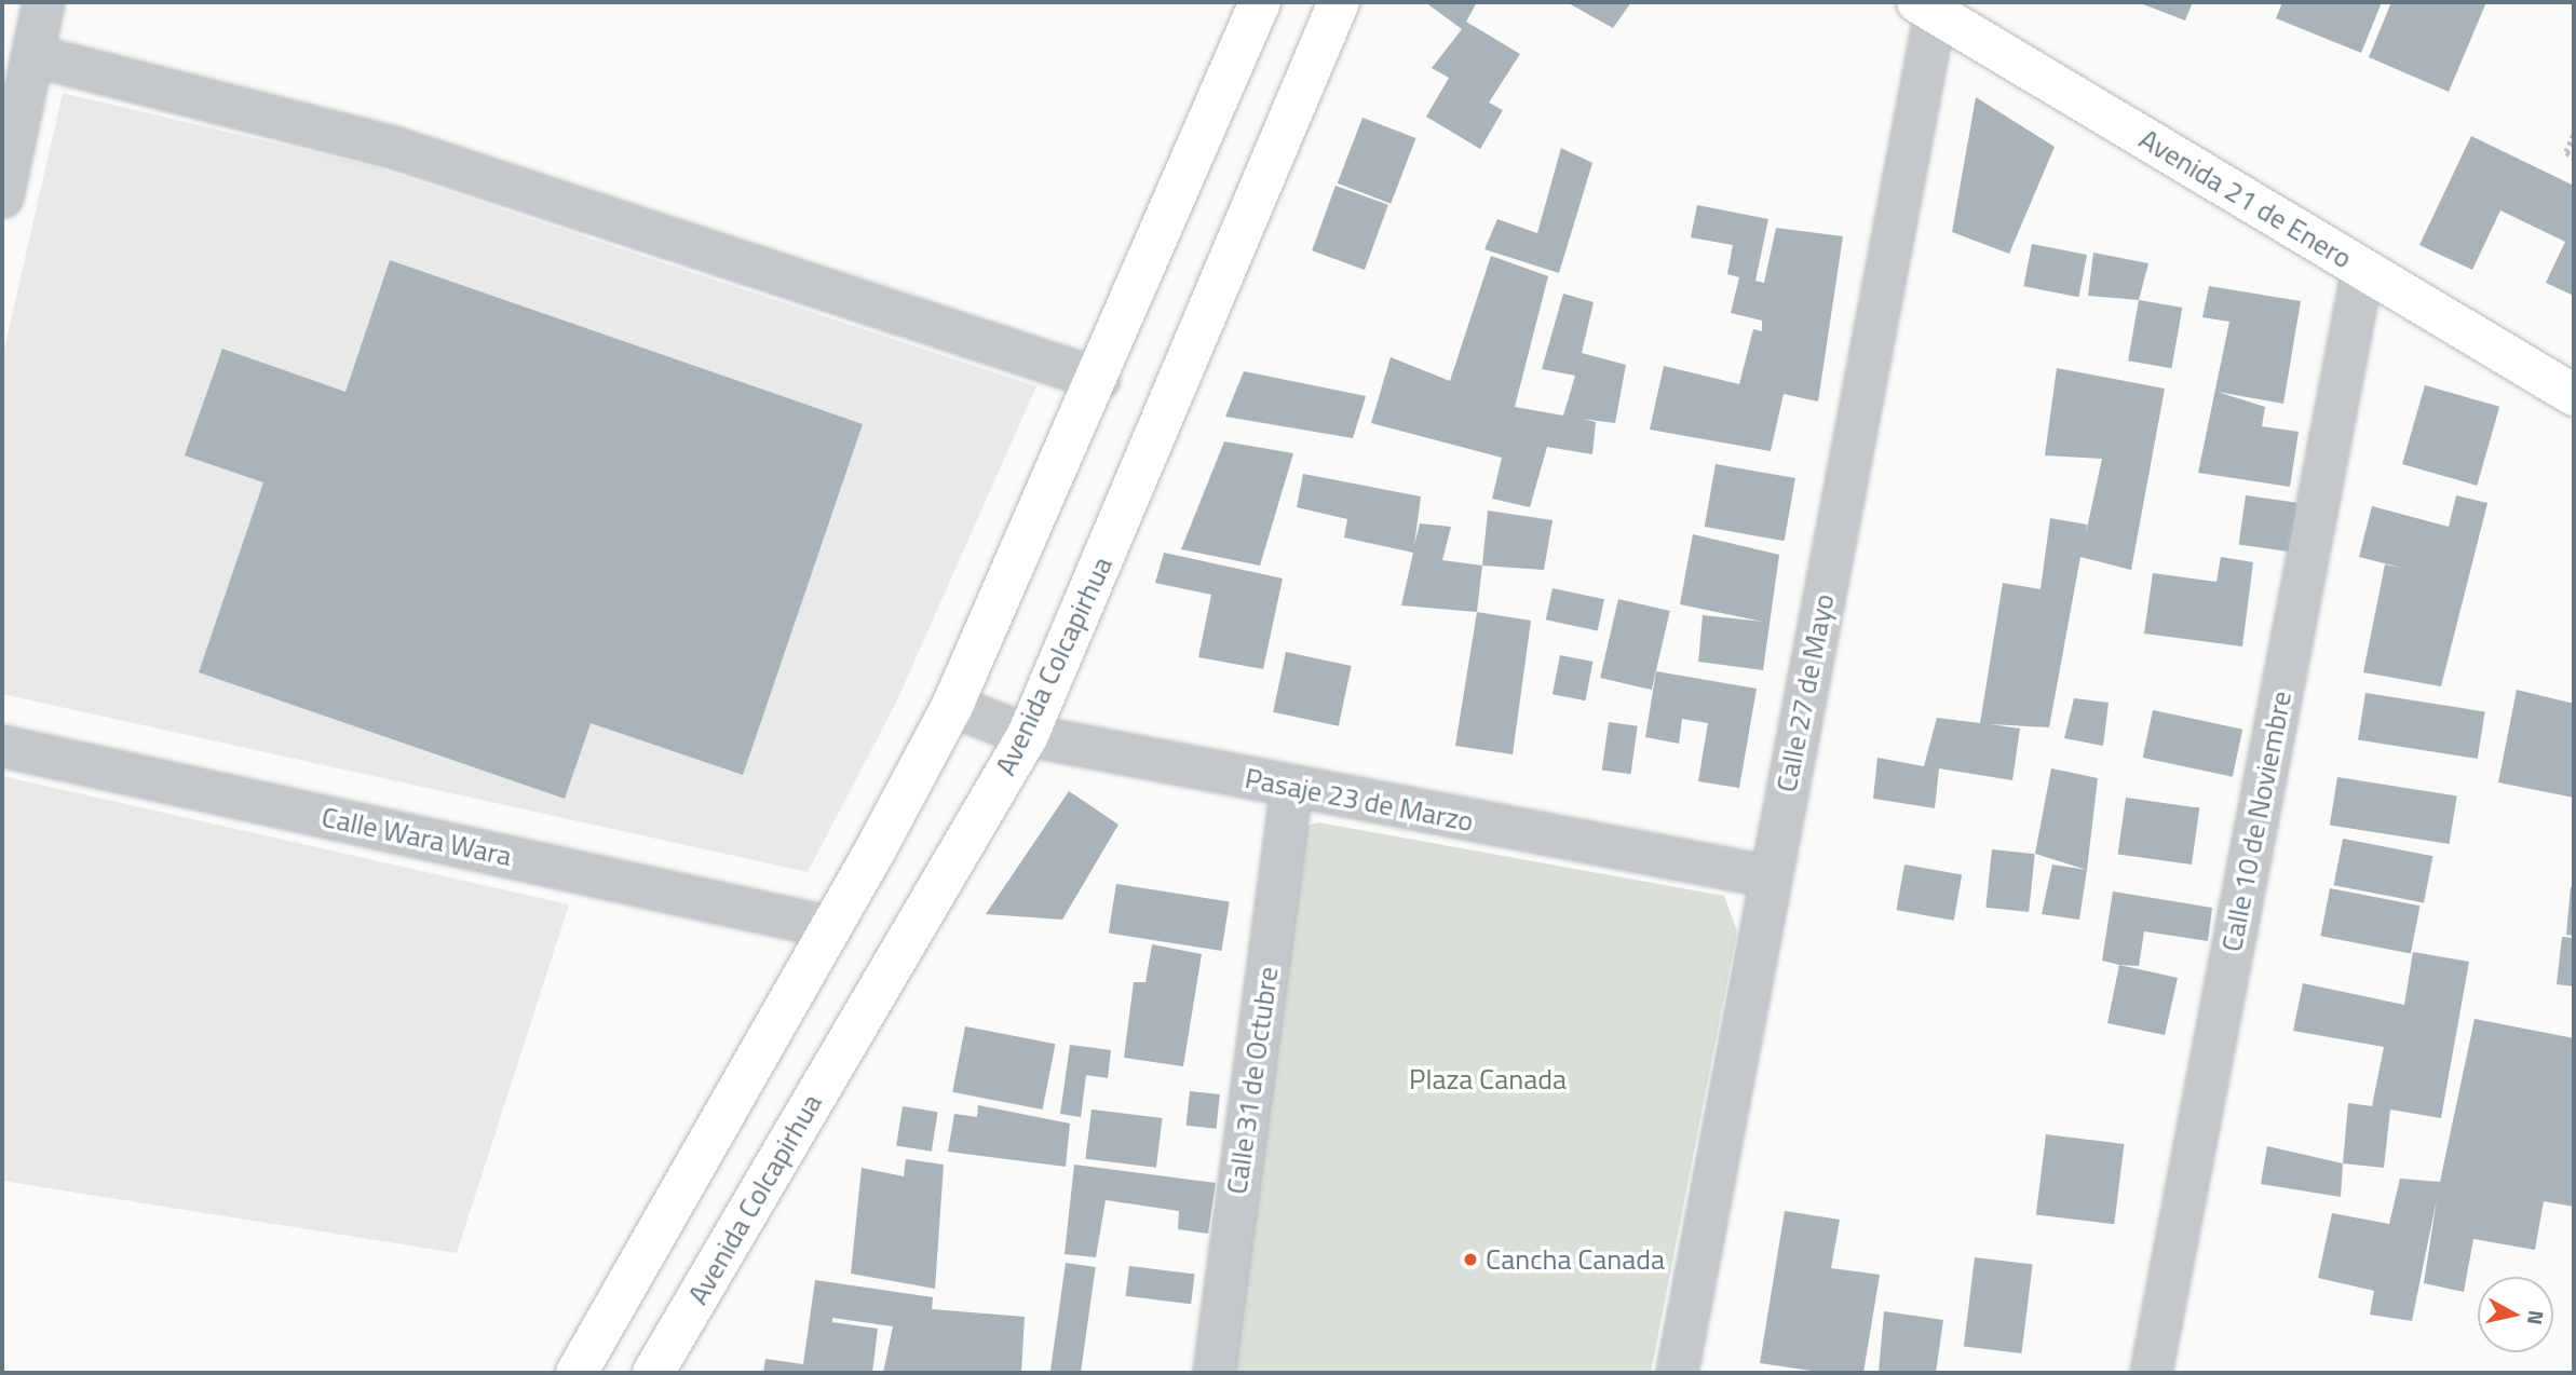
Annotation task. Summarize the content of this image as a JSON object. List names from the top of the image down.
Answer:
{
  "streets": {
    "main road": ["Avenida 21 de Enero", "Avenida Colcapirhua"],
    "street": [
      "Calle 27 de Mayo",
      "Pasaje 23 de Marzo",
      "Calle 10 de Noviembre",
      "Calle Wara Wara",
      "Calle 31 de Octubre"
    ]
  },
  "crossings": [
    ["Avenida 21 de Enero", "Calle 27 de Mayo"],
    ["Avenida 21 de Enero", "Calle 10 de Noviembre"],
    ["Avenida Colcapirhua", "Pasaje 23 de Marzo"],
    ["Calle 27 de Mayo", "Pasaje 23 de Marzo"],
    ["Pasaje 23 de Marzo", "Calle 31 de Octubre"]
  ],
  "parks": ["Plaza Canada"],
  "places": ["Cancha Canada"],
  "north": "right"
}
